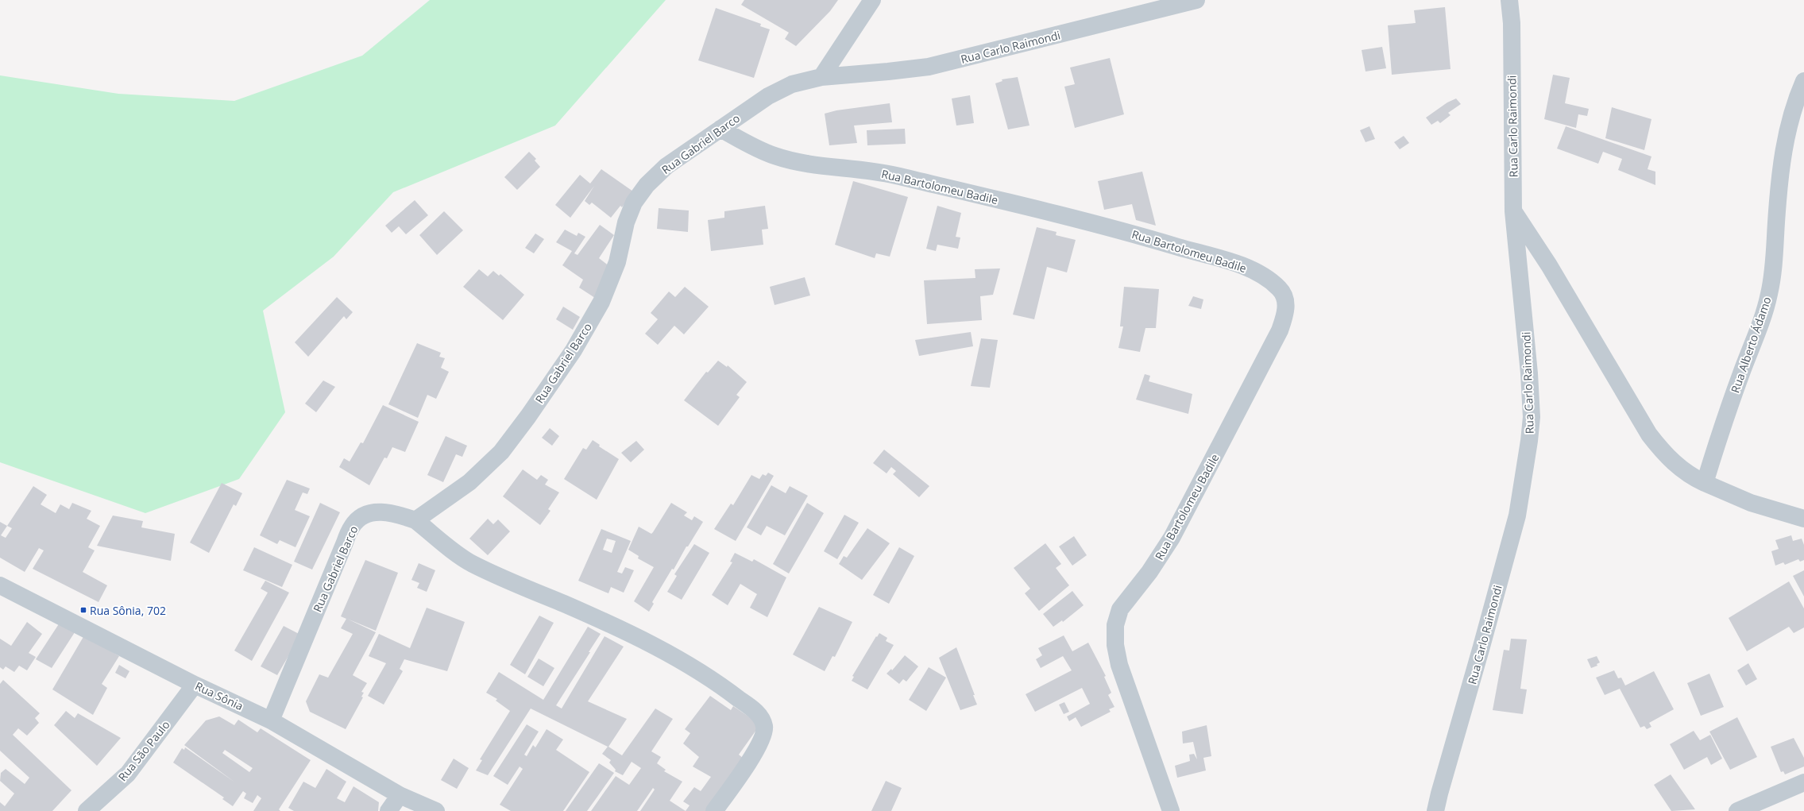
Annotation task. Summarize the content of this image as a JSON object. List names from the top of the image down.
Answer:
{
  "streets": {
    "street": [
      "Rua Carlo Raimondi",
      "Rua Gabriel Barco",
      "Rua Bartolomeu Badile",
      "Rua Alberto Ádamo",
      "Rua Sônia",
      "Rua São Paulo"
    ]
  },
  "crossings": [
    ["Rua Carlo Raimondi", "Rua Gabriel Barco"],
    ["Rua Gabriel Barco", "Rua Bartolomeu Badile"],
    ["Rua Gabriel Barco", "Rua Sônia"],
    ["Rua Sônia", "Rua São Paulo"]
  ],
  "places": {
    "transit": ["Rua Sônia, 702"]
  }
}
